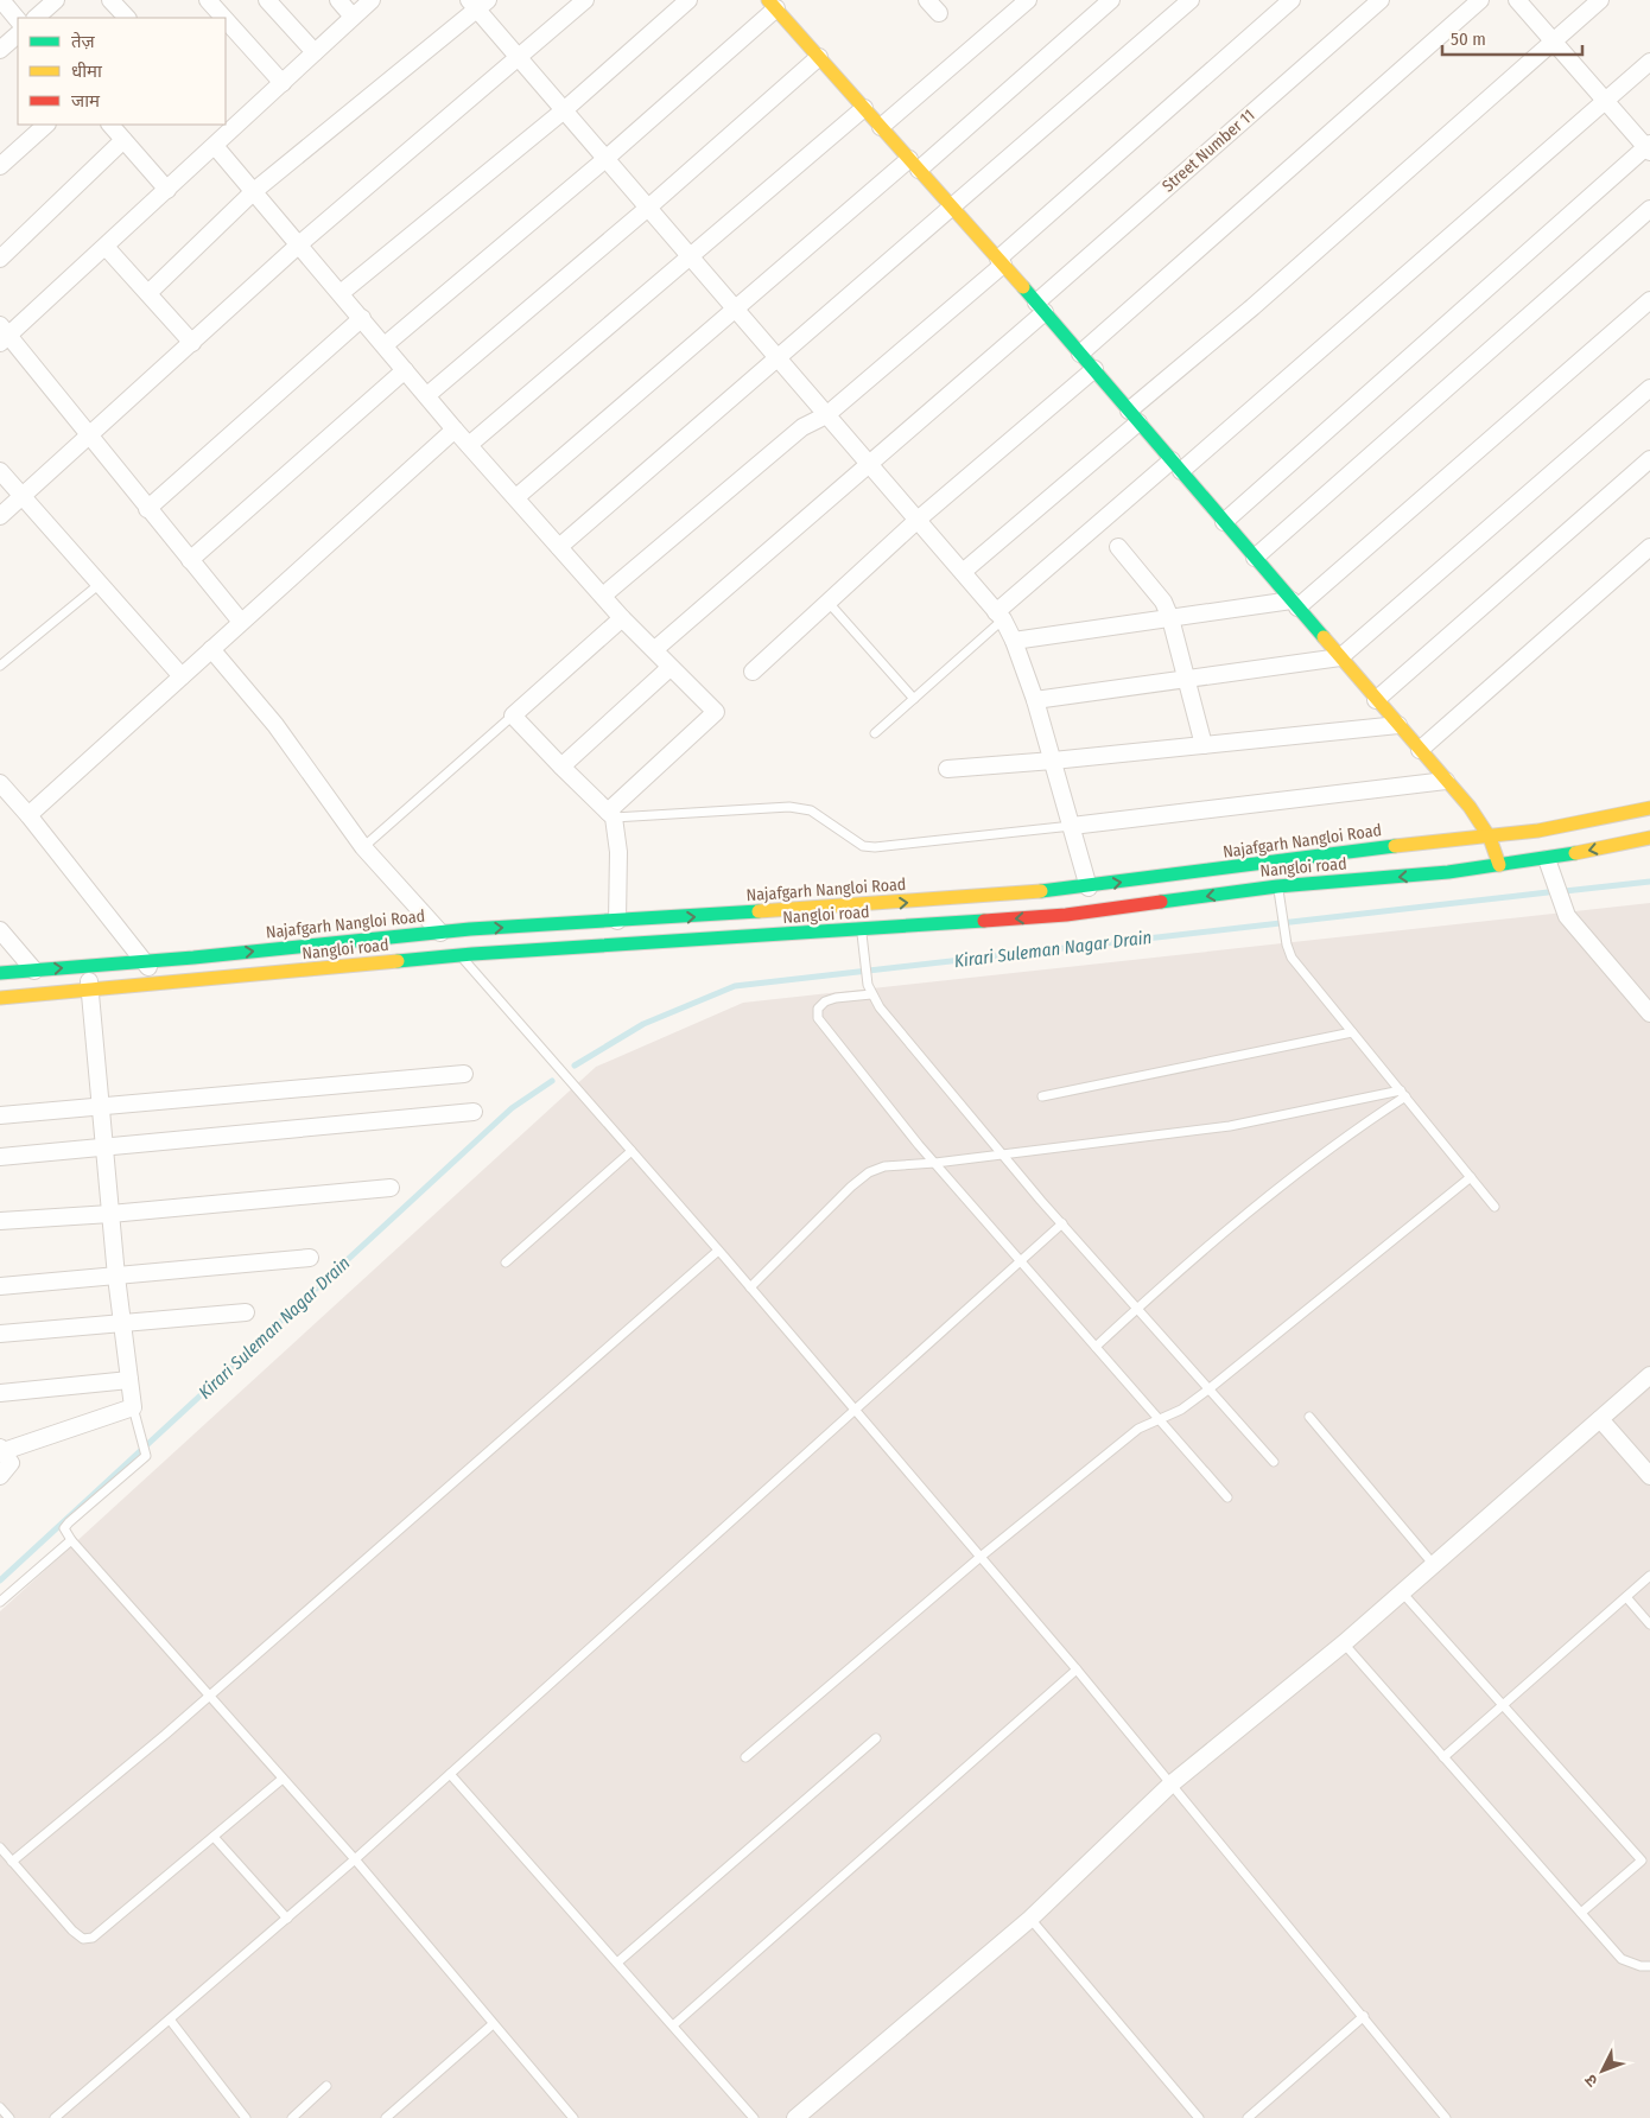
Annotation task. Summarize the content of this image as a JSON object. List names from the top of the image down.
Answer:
{
  "streets": {
    "main road": ["Najafgarh Nangloi Road", "Nangloi road"],
    "street": ["Street Number 11"]
  },
  "one_way": ["Najafgarh Nangloi Road", "Nangloi road"],
  "water": ["Kirari Suleman Nagar Drain"],
  "legend": ["तेज़", "धीमा", "जाम"],
  "scale_bar": "50 m",
  "north": "bottom left"
}
